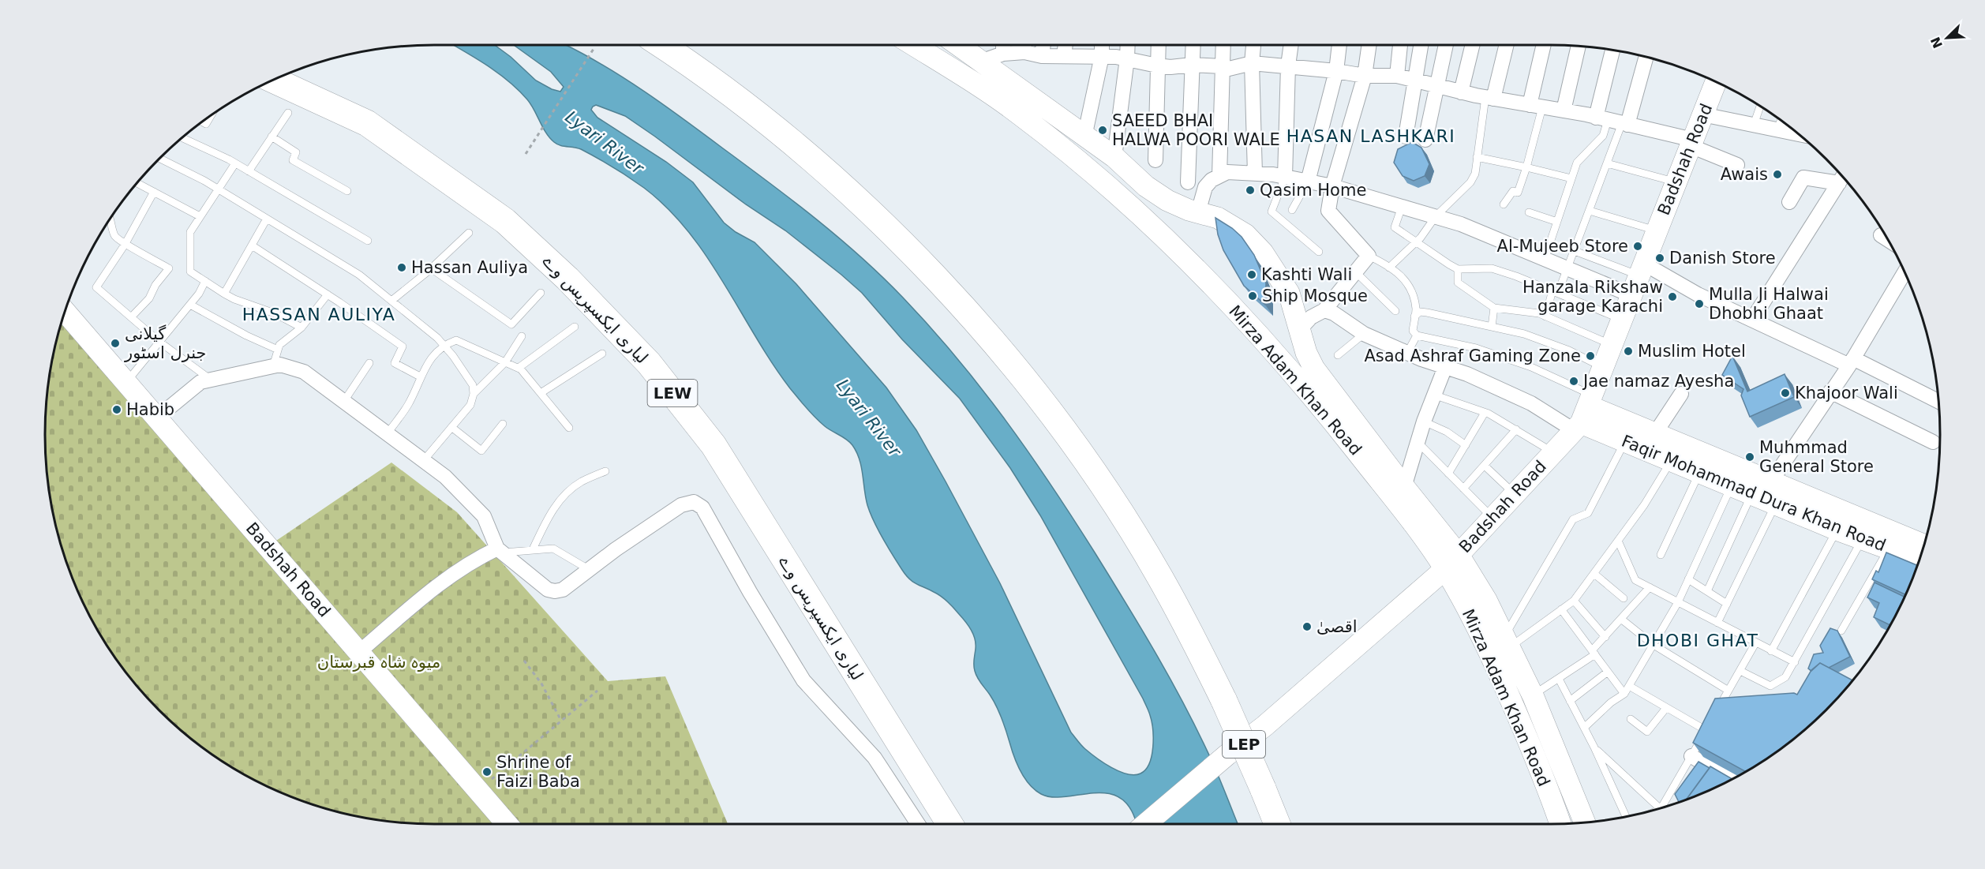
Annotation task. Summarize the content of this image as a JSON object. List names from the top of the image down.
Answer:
{
  "streets": {
    "highway": ["لیاری ایکسپریس وے", "LEW", "LEP"],
    "main road": ["Badshah Road", "Mirza Adam Khan Road", "Faqir Mohammad Dura Khan Road"]
  },
  "crossings": [
    ["Badshah Road", "Mirza Adam Khan Road"],
    ["Badshah Road", "Faqir Mohammad Dura Khan Road"]
  ],
  "districts": ["HASAN LASHKARI", "HASSAN AULIYA", "DHOBI GHAT"],
  "water": ["Lyari River"],
  "parks": ["میوہ شاہ قبرستان"],
  "places": [
    "SAEED BHAI HALWA POORI WALE",
    "Awais",
    "Qasim Home",
    "Al-Mujeeb Store",
    "Danish Store",
    "Hassan Auliya",
    "Kashti Wali",
    "Ship Mosque",
    "Hanzala Rikshaw garage Karachi",
    "Mulla Ji Halwai Dhobhi Ghaat",
    "گیلانی جنرل اسٹور",
    "Muslim Hotel",
    "Asad Ashraf Gaming Zone",
    "Jae namaz Ayesha",
    "Khajoor Wali",
    "Habib",
    "Muhmmad General Store",
    "اقصیٰ",
    "Shrine of Faizi Baba"
  ],
  "north": "bottom left"
}
